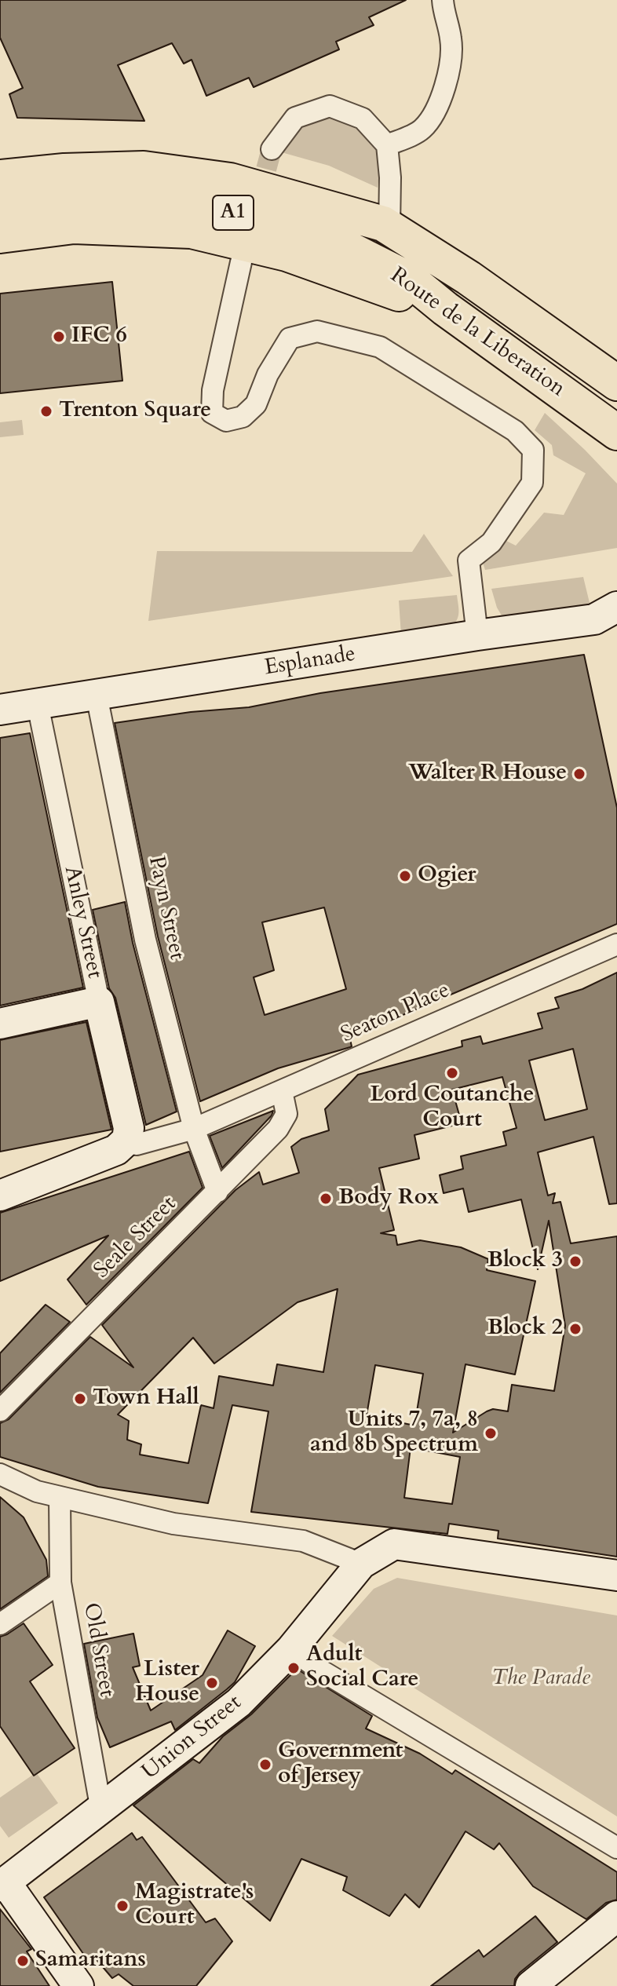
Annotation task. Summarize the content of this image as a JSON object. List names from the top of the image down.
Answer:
{
  "streets": {
    "highway": ["A1", "Route de la Liberation"],
    "main road": ["Esplanade", "Anley Street", "Union Street"],
    "street": [
      "Payn Street",
      "Seaton Place",
      "Seale Street",
      "Old Street"
    ]
  },
  "crossings": [
    ["A1", "Route de la Liberation"],
    ["Esplanade", "Payn Street"],
    ["Esplanade", "Anley Street"],
    ["Payn Street", "Seaton Place"],
    ["Payn Street", "Seale Street"],
    ["Anley Street", "Seaton Place"],
    ["Seaton Place", "Seale Street"],
    ["Old Street", "Union Street"]
  ],
  "parks": ["The Parade"],
  "places": [
    "IFC 6",
    "Trenton Square",
    "Walter R House",
    "Ogier",
    "Lord Coutanche Court",
    "Body Rox",
    "Block 3",
    "Block 2",
    "Town Hall",
    "Units 7, 7a, 8 and 8b Spectrum",
    "Adult Social Care",
    "Lister House",
    "Government of Jersey",
    "Magistrate's Court",
    "Samaritans"
  ]
}
